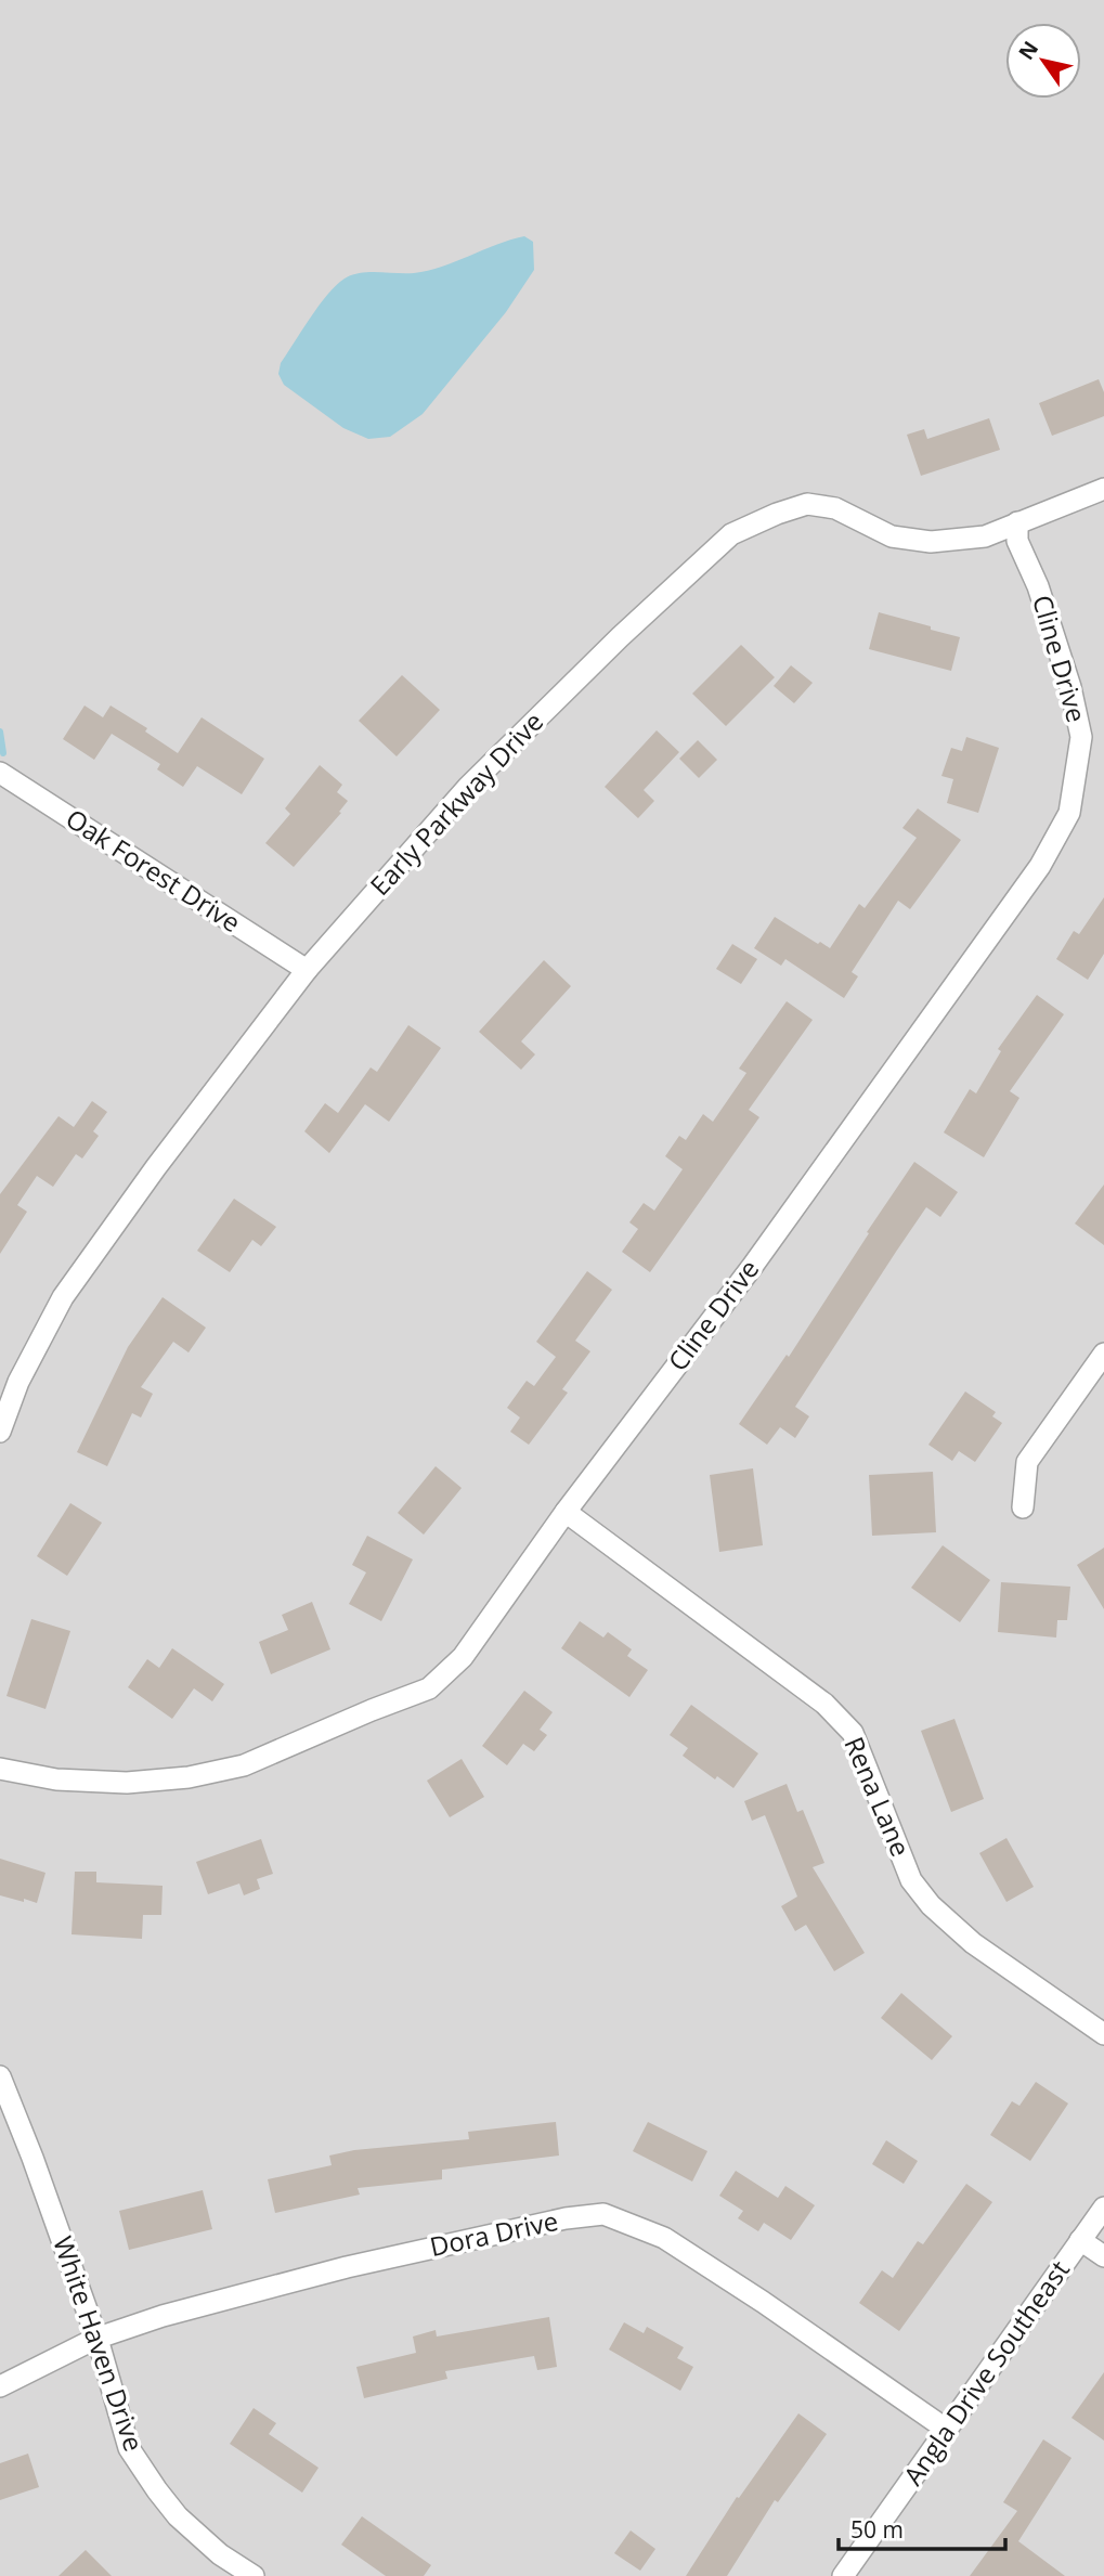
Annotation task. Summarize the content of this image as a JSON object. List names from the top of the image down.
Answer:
{
  "streets": {
    "street": [
      "Cline Drive",
      "Early Parkway Drive",
      "Oak Forest Drive",
      "Rena Lane",
      "Dora Drive",
      "White Haven Drive",
      "Angla Drive Southeast"
    ]
  },
  "crossings": [
    ["Cline Drive", "Early Parkway Drive"],
    ["Cline Drive", "Rena Lane"],
    ["Early Parkway Drive", "Oak Forest Drive"],
    ["Dora Drive", "White Haven Drive"],
    ["Dora Drive", "Angla Drive Southeast"]
  ],
  "scale_bar": "50 m",
  "north": "top left"
}
